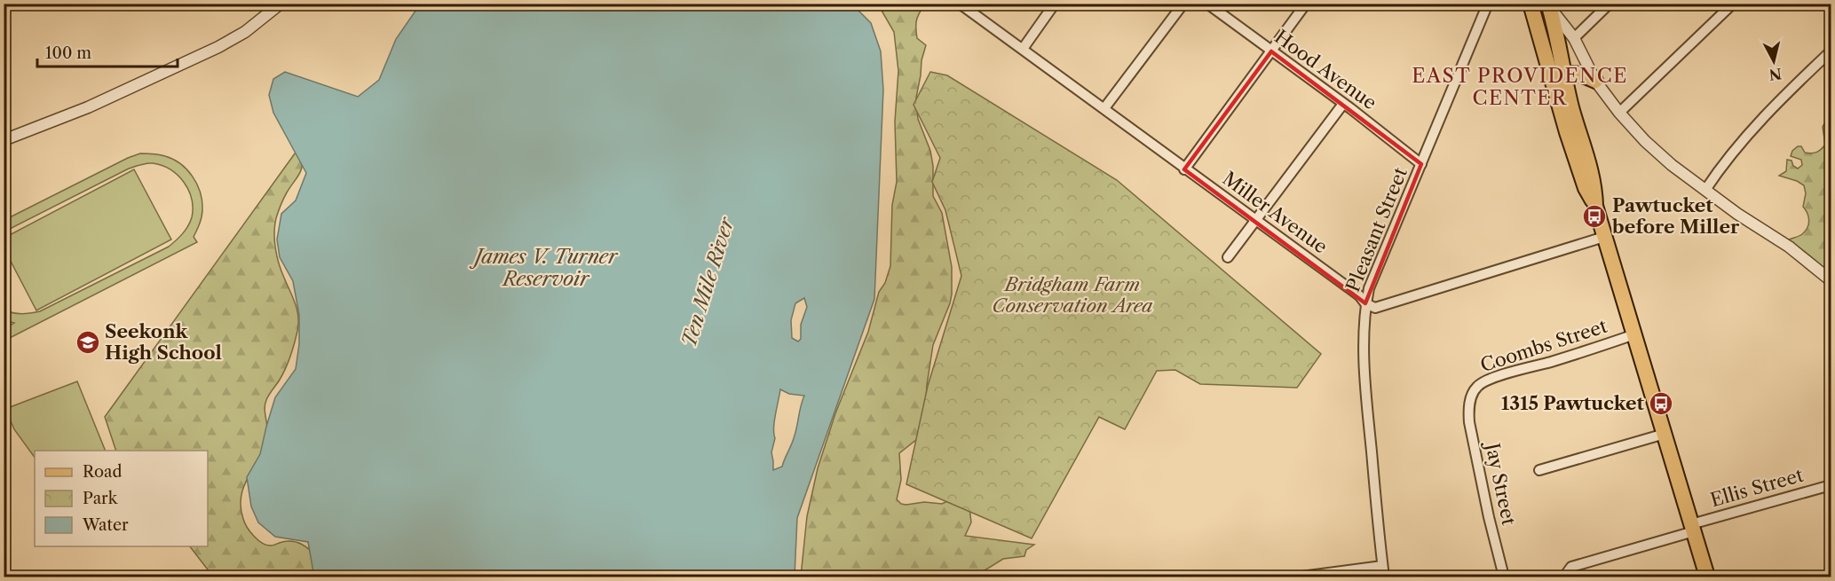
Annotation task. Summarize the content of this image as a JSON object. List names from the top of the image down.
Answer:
{
  "streets": {
    "street": [
      "Hood Avenue",
      "Miller Avenue",
      "Pleasant Street",
      "Coombs Street",
      "Jay Street",
      "Ellis Street"
    ]
  },
  "crossings": [
    ["Hood Avenue", "Pleasant Street"],
    ["Miller Avenue", "Pleasant Street"],
    ["Coombs Street", "Jay Street"]
  ],
  "districts": ["EAST PROVIDENCE CENTER"],
  "water": ["James V. Turner Reservoir", "Ten Mile River"],
  "parks": ["Bridgham Farm Conservation Area"],
  "places": {
    "bus stop": ["Pawtucket before Miller", "1315 Pawtucket"],
    "school or university": ["Seekonk High School"]
  },
  "legend": ["Road", "Park", "Water"],
  "scale_bar": "100 m",
  "north": "bottom"
}
